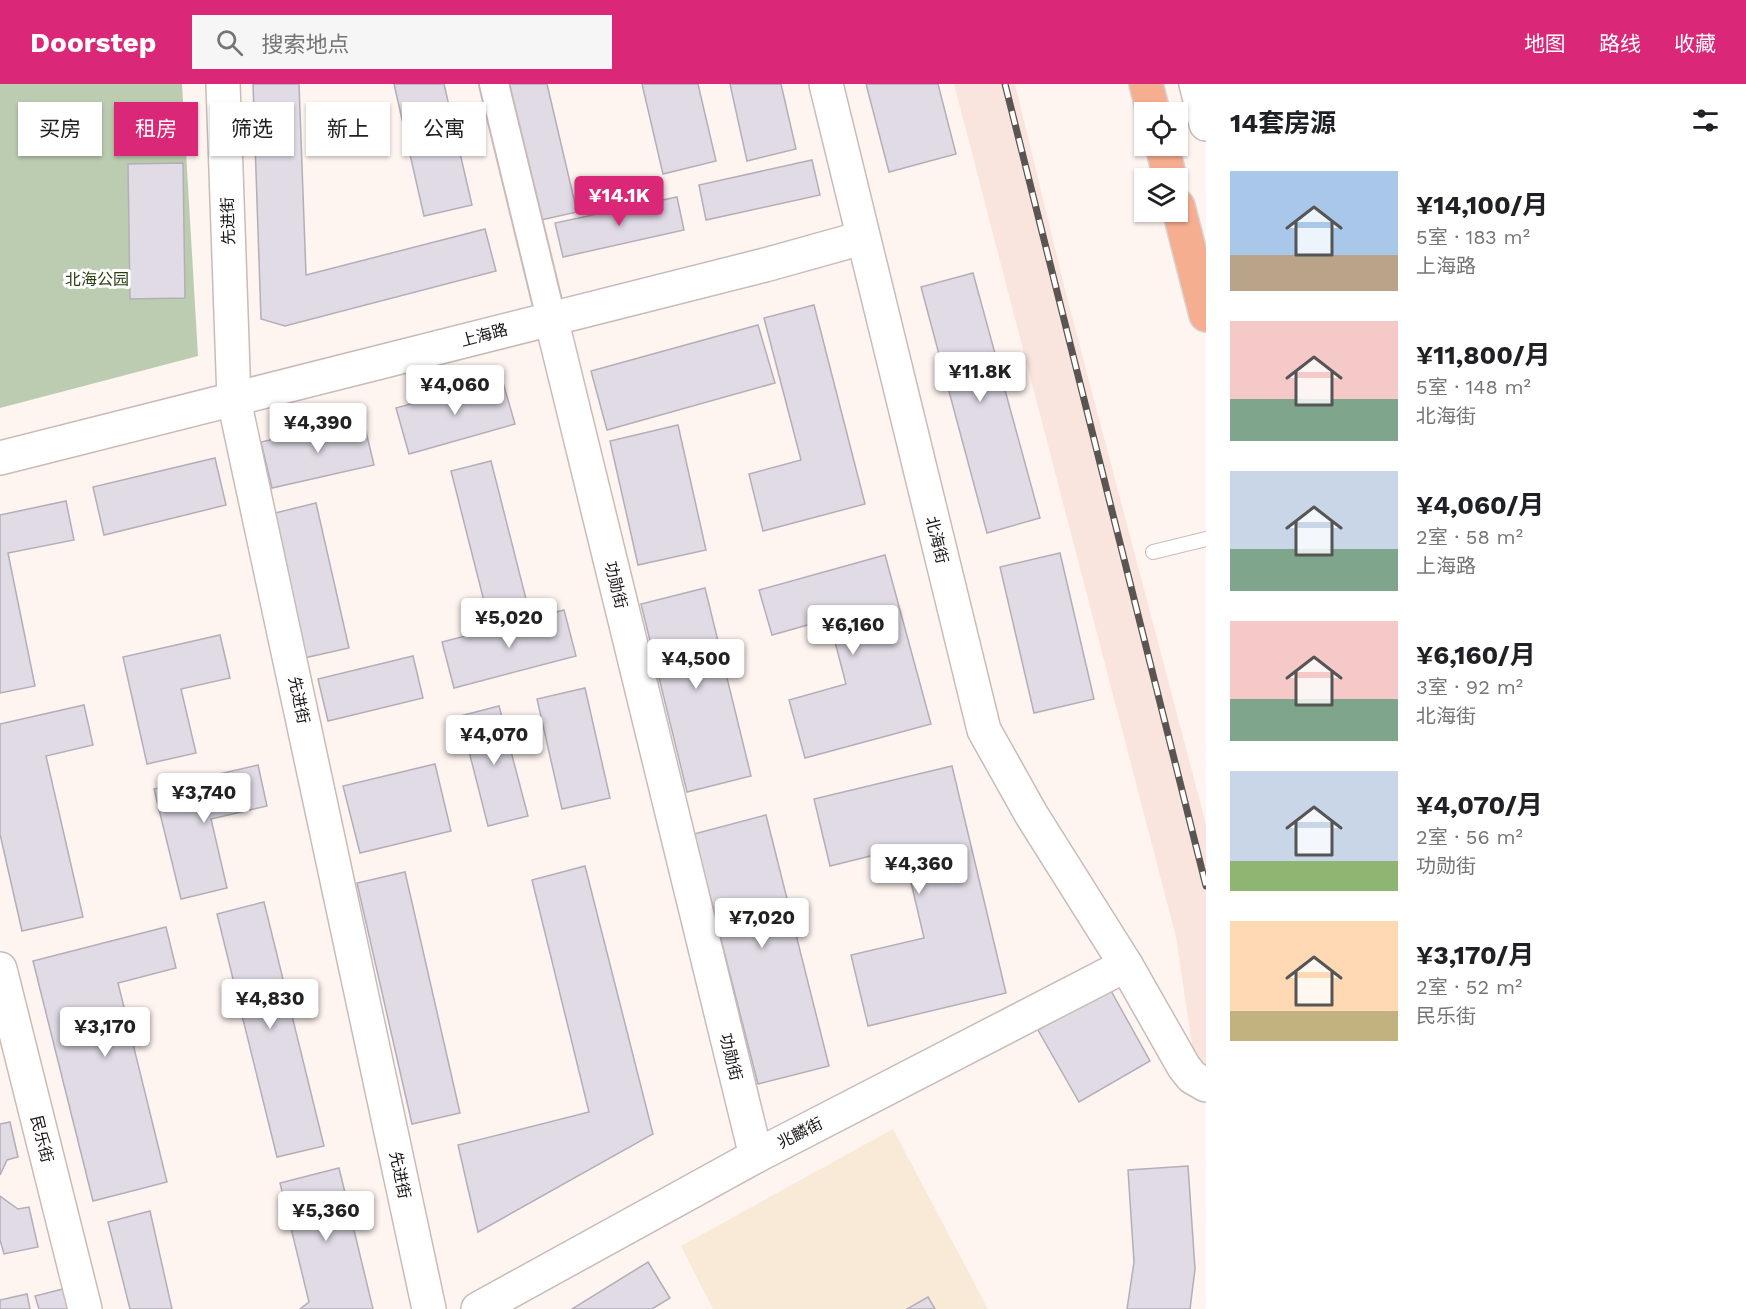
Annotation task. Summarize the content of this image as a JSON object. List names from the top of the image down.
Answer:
{
  "streets": {
    "street": [
      "先进街",
      "上海路",
      "北海街",
      "功勋街",
      "兆麟街",
      "民乐街"
    ]
  },
  "crossings": [
    ["先进街", "上海路"],
    ["上海路", "北海街"],
    ["上海路", "功勋街"],
    ["北海街", "兆麟街"],
    ["功勋街", "兆麟街"]
  ],
  "parks": ["北海公园"],
  "page": {
    "header": "Doorstep",
    "search": "搜索地点",
    "nav": ["地图", "路线", "收藏"],
    "heading": "14套房源",
    "chip": [
      "买房",
      "租房",
      "筛选",
      "新上",
      "公寓"
    ],
    "list": [
      {
        "name": "¥14,100/月",
        "note": "5室 · 183 m² · 上海路"
      },
      {
        "name": "¥11,800/月",
        "note": "5室 · 148 m² · 北海街"
      },
      {
        "name": "¥4,060/月",
        "note": "2室 · 58 m² · 上海路"
      },
      {
        "name": "¥6,160/月",
        "note": "3室 · 92 m² · 北海街"
      },
      {
        "name": "¥4,070/月",
        "note": "2室 · 56 m² · 功勋街"
      },
      {
        "name": "¥3,170/月",
        "note": "2室 · 52 m² · 民乐街"
      }
    ],
    "price": [
      "¥14.1K",
      "¥11.8K",
      "¥4,060",
      "¥4,390",
      "¥5,020",
      "¥6,160",
      "¥4,500",
      "¥4,070",
      "¥3,740",
      "¥4,360",
      "¥7,020",
      "¥4,830",
      "¥3,170",
      "¥5,360"
    ]
  }
}
